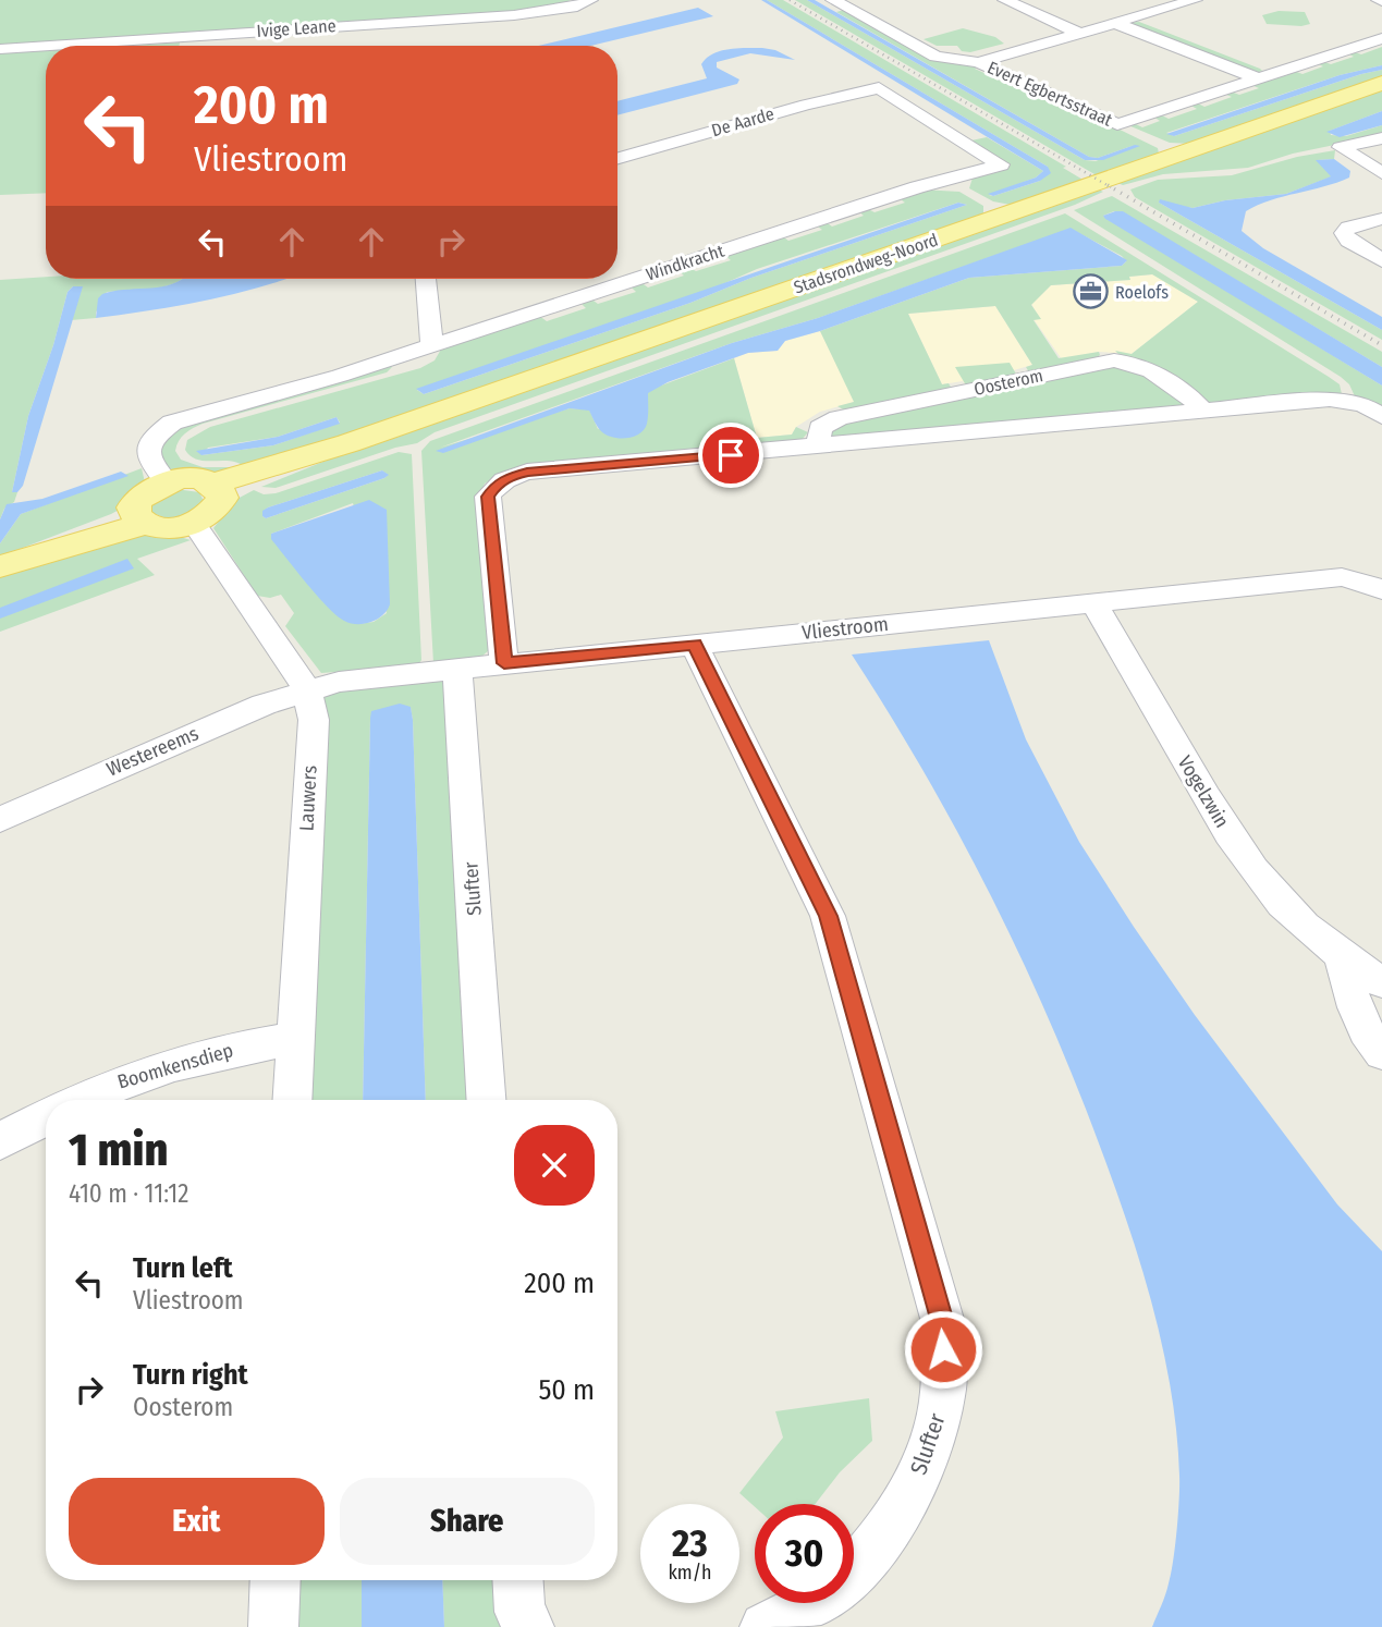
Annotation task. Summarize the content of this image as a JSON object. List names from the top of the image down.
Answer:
{
  "streets": {
    "main road": ["Stadsrondweg-Noord"],
    "street": [
      "Ivige Leane",
      "Evert Egbertsstraat",
      "De Aarde",
      "Windkracht",
      "Oosterom",
      "Vliestroom",
      "Westereems",
      "Vogelzwin",
      "Lauwers",
      "Slufter",
      "Boomkensdiep"
    ]
  },
  "crossings": [
    ["De Aarde", "Windkracht"],
    ["Vliestroom", "Westereems"],
    ["Vliestroom", "Vogelzwin"],
    ["Vliestroom", "Lauwers"],
    ["Vliestroom", "Slufter"],
    ["Westereems", "Lauwers"],
    ["Lauwers", "Boomkensdiep"]
  ],
  "places": {
    "office": ["Roelofs"]
  },
  "page": {
    "turn": ["200 m", "Vliestroom"],
    "heading": ["1 min", "410 m · 11:12"],
    "list": [
      {
        "name": "Turn left",
        "note": "Vliestroom",
        "value": "200 m"
      },
      {
        "name": "Turn right",
        "note": "Oosterom",
        "value": "50 m"
      }
    ],
    "buttons": ["Exit", "Share"],
    "speed": "23 km/h",
    "limit": "30"
  }
}
